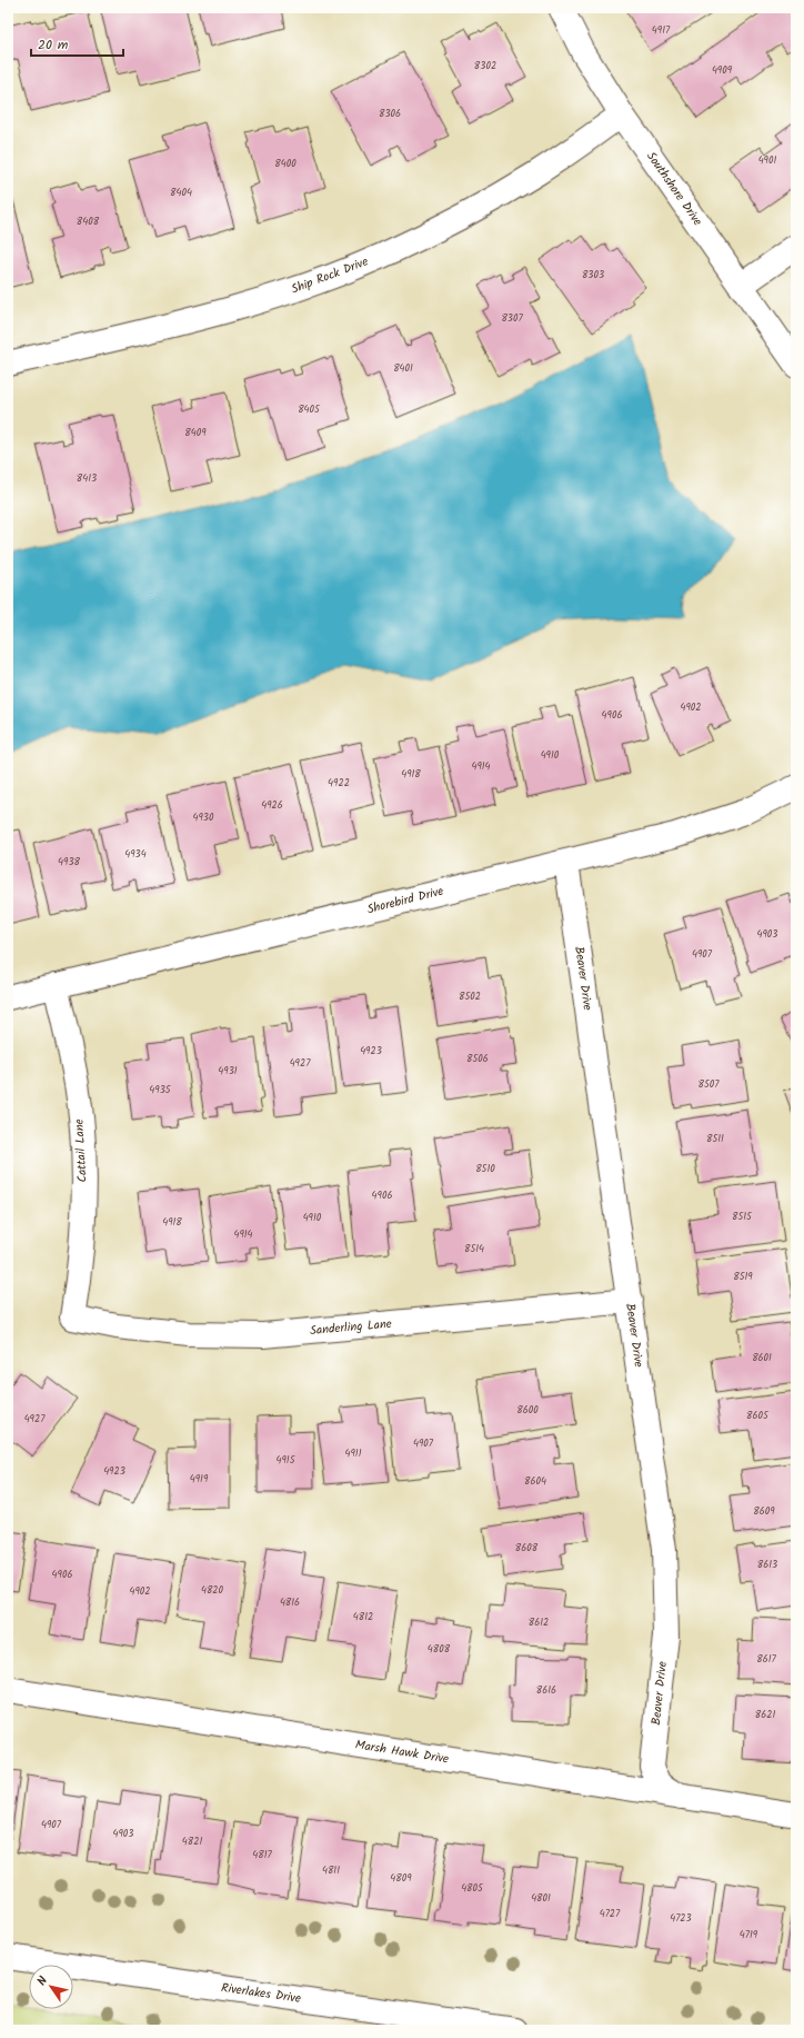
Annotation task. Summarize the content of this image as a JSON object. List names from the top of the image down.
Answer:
{
  "streets": {
    "street": [
      "Southshore Drive",
      "Ship Rock Drive",
      "Shorebird Drive",
      "Beaver Drive",
      "Cattail Lane",
      "Sanderling Lane",
      "Marsh Hawk Drive",
      "Riverlakes Drive"
    ]
  },
  "crossings": [
    ["Southshore Drive", "Ship Rock Drive"],
    ["Shorebird Drive", "Beaver Drive"],
    ["Shorebird Drive", "Cattail Lane"],
    ["Beaver Drive", "Sanderling Lane"],
    ["Beaver Drive", "Marsh Hawk Drive"],
    ["Cattail Lane", "Sanderling Lane"]
  ],
  "house_numbers": [
    "4917",
    "8302",
    "4909",
    "8306",
    "4901",
    "8400",
    "8404",
    "8408",
    "8303",
    "8307",
    "8401",
    "8405",
    "8409",
    "8413",
    "4902",
    "4906",
    "4910",
    "4914",
    "4918",
    "4922",
    "4926",
    "4930",
    "4934",
    "4938",
    "4903",
    "4907",
    "8502",
    "4923",
    "8506",
    "4927",
    "4931",
    "8507",
    "4935",
    "8511",
    "8510",
    "4906",
    "8515",
    "4910",
    "4918",
    "4914",
    "8514",
    "8519",
    "8601",
    "8600",
    "8605",
    "4927",
    "4907",
    "4911",
    "4915",
    "4923",
    "4919",
    "8604",
    "8609",
    "8608",
    "8613",
    "4906",
    "4820",
    "4902",
    "4816",
    "4812",
    "8612",
    "4808",
    "8617",
    "8616",
    "8621",
    "4907",
    "4903",
    "4821",
    "4817",
    "4811",
    "4809",
    "4805",
    "4801",
    "4727",
    "4723",
    "4719"
  ],
  "scale_bar": "20 m",
  "north": "top left"
}
